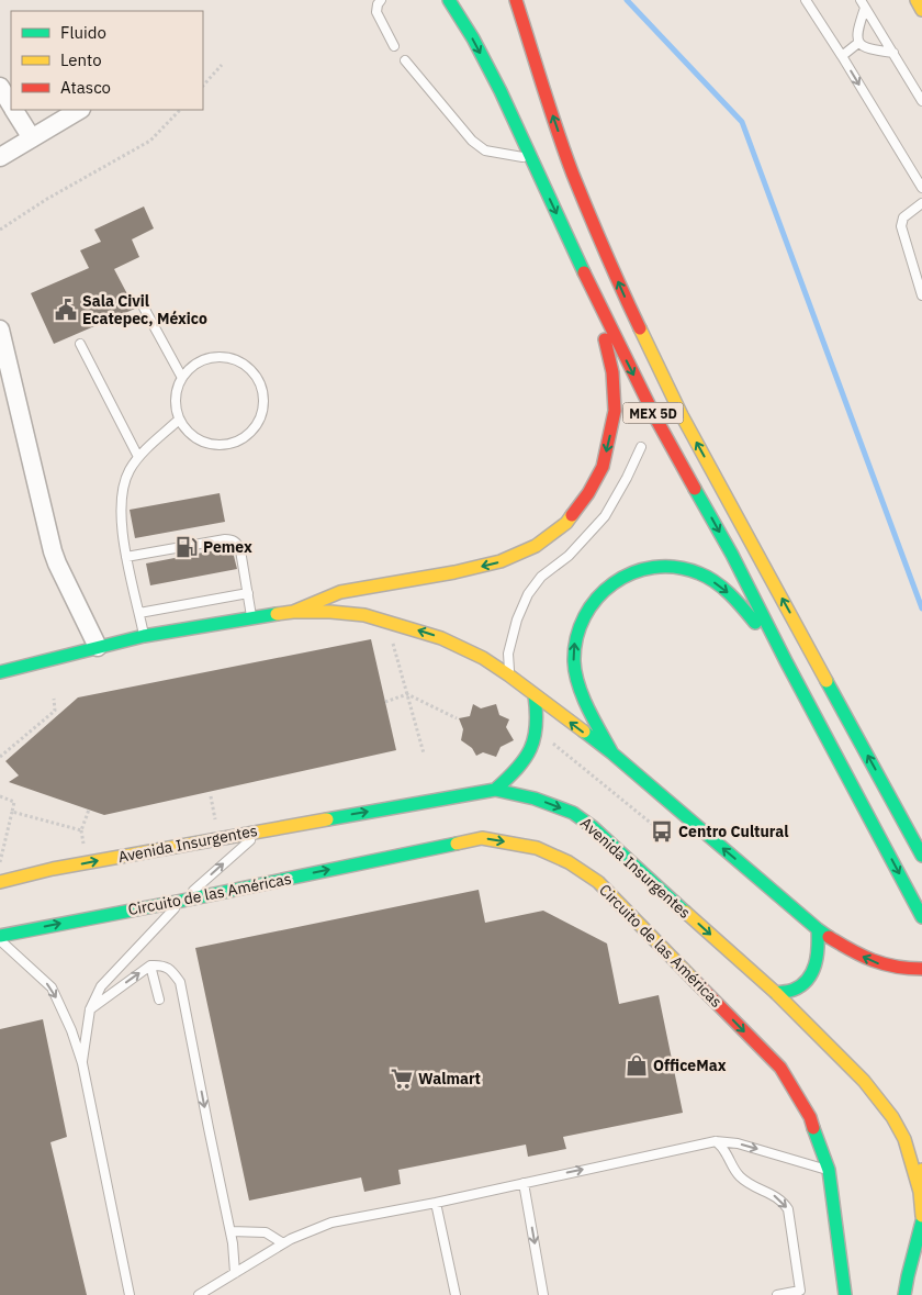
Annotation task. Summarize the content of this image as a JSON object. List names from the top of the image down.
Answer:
{
  "streets": {
    "main road": ["MEX 5D", "Avenida Insurgentes", "Circuito de las Américas"]
  },
  "one_way": ["Avenida Insurgentes", "Circuito de las Américas"],
  "places": {
    "public building": ["Sala Civil Ecatepec, México"],
    "fuel station": ["Pemex"],
    "bus stop": ["Centro Cultural"],
    "shop": ["OfficeMax"],
    "supermarket": ["Walmart"]
  },
  "legend": ["Fluido", "Lento", "Atasco"]
}
